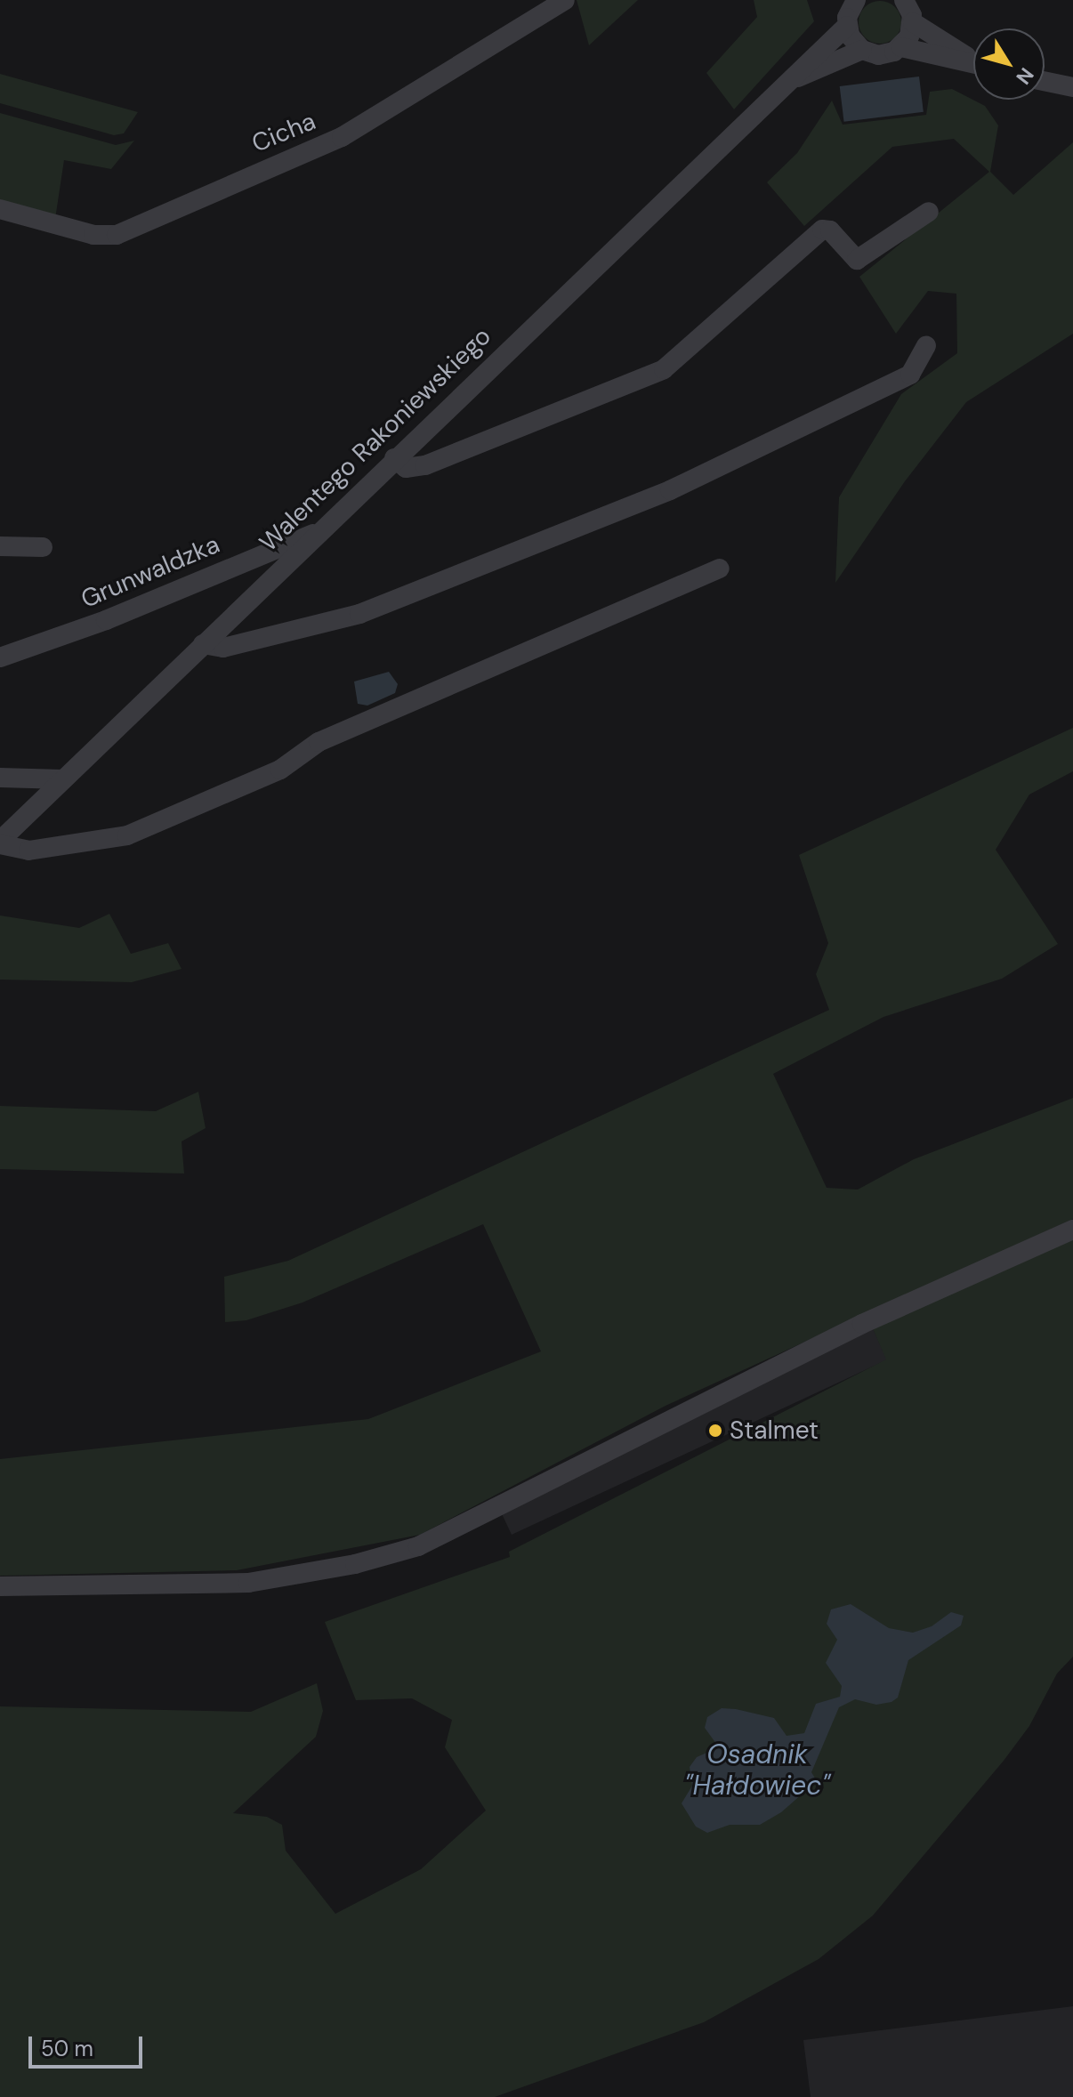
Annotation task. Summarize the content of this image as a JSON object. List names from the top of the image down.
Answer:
{
  "streets": {
    "street": ["Cicha", "Walentego Rakoniewskiego", "Grunwaldzka"]
  },
  "crossings": [
    ["Walentego Rakoniewskiego", "Grunwaldzka"]
  ],
  "water": ["Osadnik \"Hałdowiec\""],
  "places": ["Stalmet"],
  "scale_bar": "50 m",
  "north": "bottom right"
}
